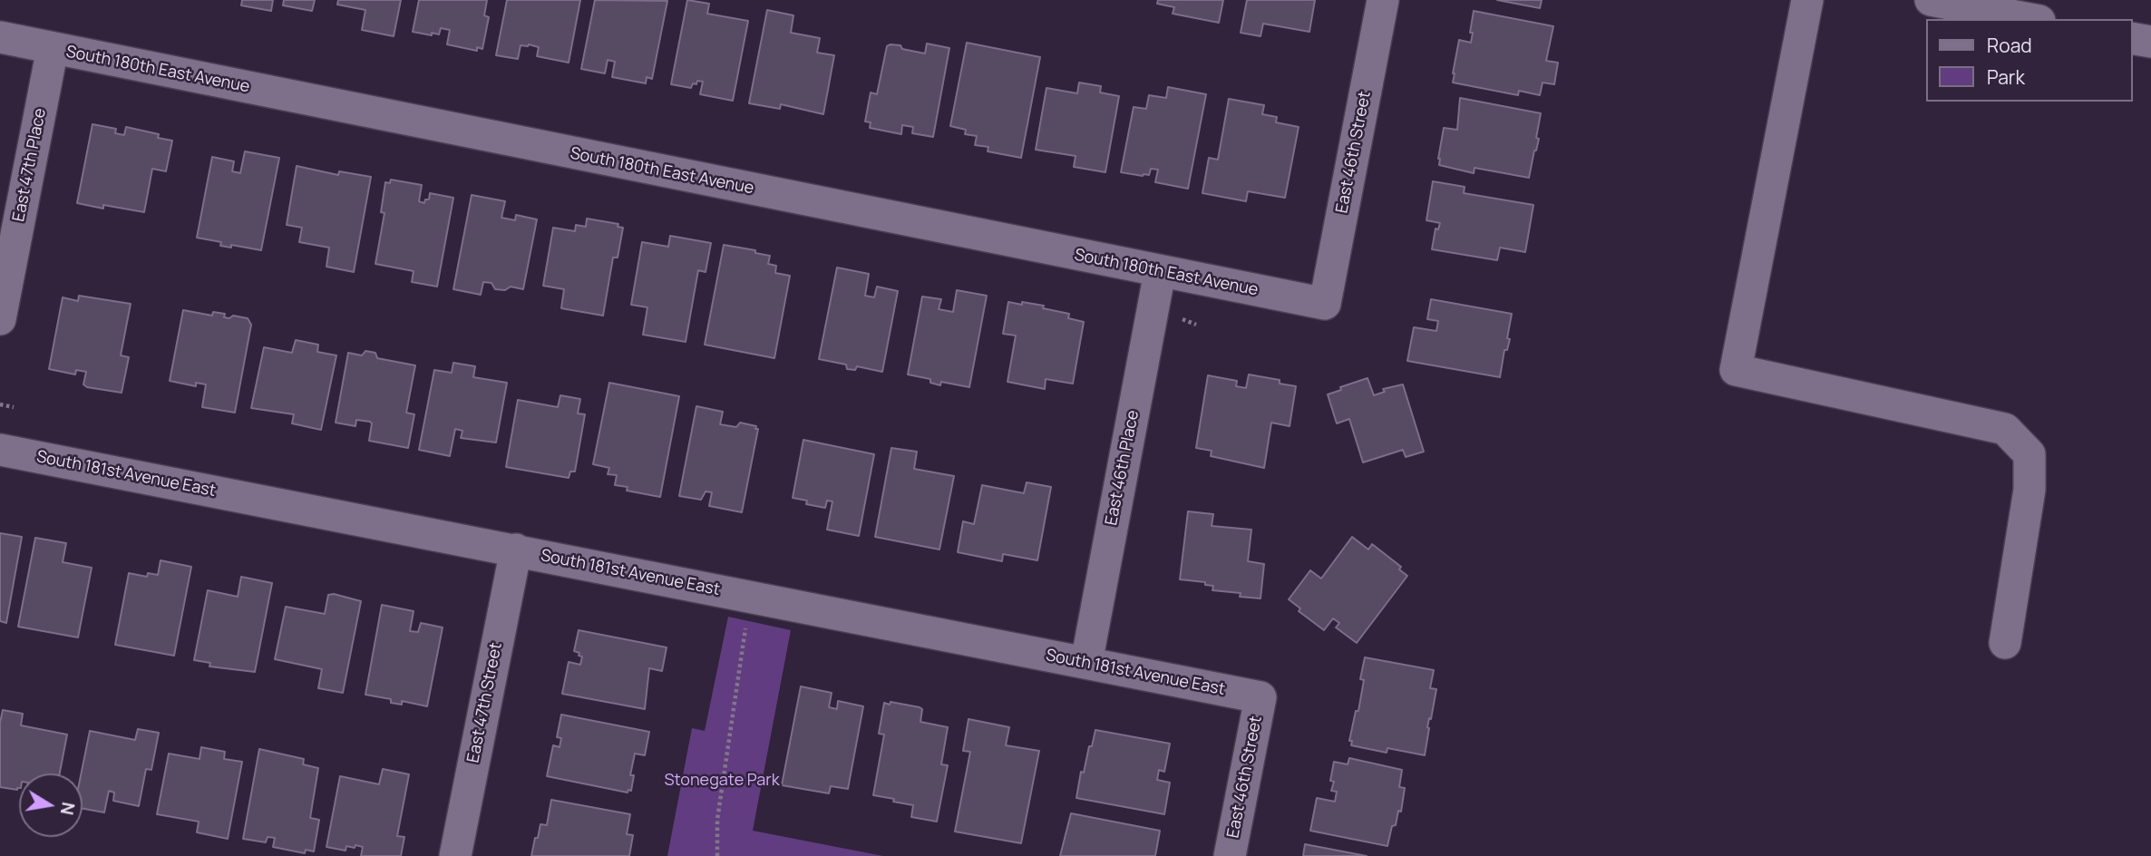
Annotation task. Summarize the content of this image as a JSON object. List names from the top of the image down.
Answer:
{
  "streets": {
    "street": [
      "South 180th East Avenue",
      "East 46th Street",
      "East 47th Place",
      "East 46th Place",
      "South 181st Avenue East",
      "East 47th Street"
    ]
  },
  "crossings": [
    ["South 180th East Avenue", "East 46th Street"],
    ["South 180th East Avenue", "East 47th Place"],
    ["South 180th East Avenue", "East 46th Place"],
    ["East 46th Street", "South 181st Avenue East"],
    ["East 46th Place", "South 181st Avenue East"],
    ["South 181st Avenue East", "East 47th Street"]
  ],
  "parks": ["Stonegate Park"],
  "legend": ["Road", "Park"],
  "north": "right"
}
